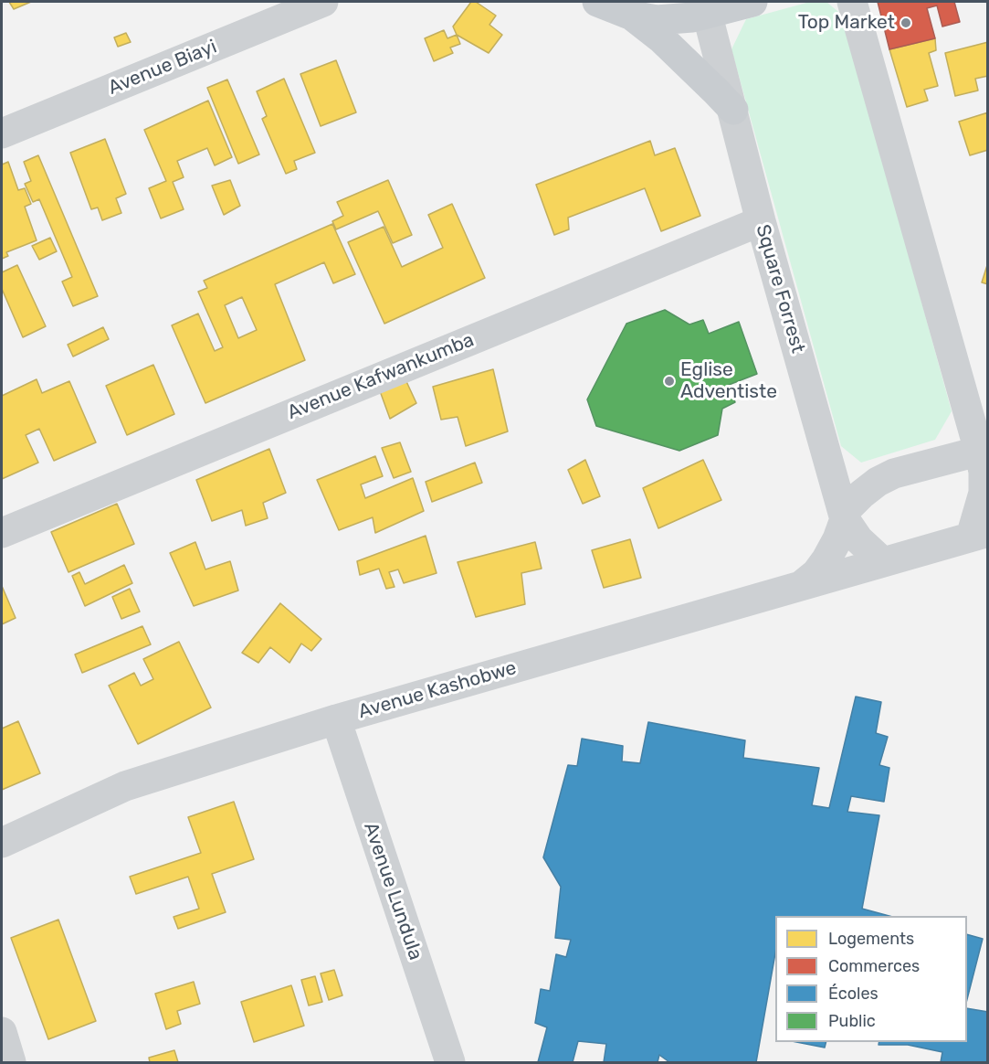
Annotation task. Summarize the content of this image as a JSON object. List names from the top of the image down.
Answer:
{
  "streets": {
    "street": [
      "Avenue Biayi",
      "Square Forrest",
      "Avenue Kafwankumba",
      "Avenue Kashobwe",
      "Avenue Lundula"
    ]
  },
  "crossings": [
    ["Square Forrest", "Avenue Kafwankumba"],
    ["Square Forrest", "Avenue Kashobwe"],
    ["Avenue Kashobwe", "Avenue Lundula"]
  ],
  "places": ["Top Market", "Eglise Adventiste"],
  "legend": [
    "Logements",
    "Commerces",
    "Écoles",
    "Public"
  ]
}
